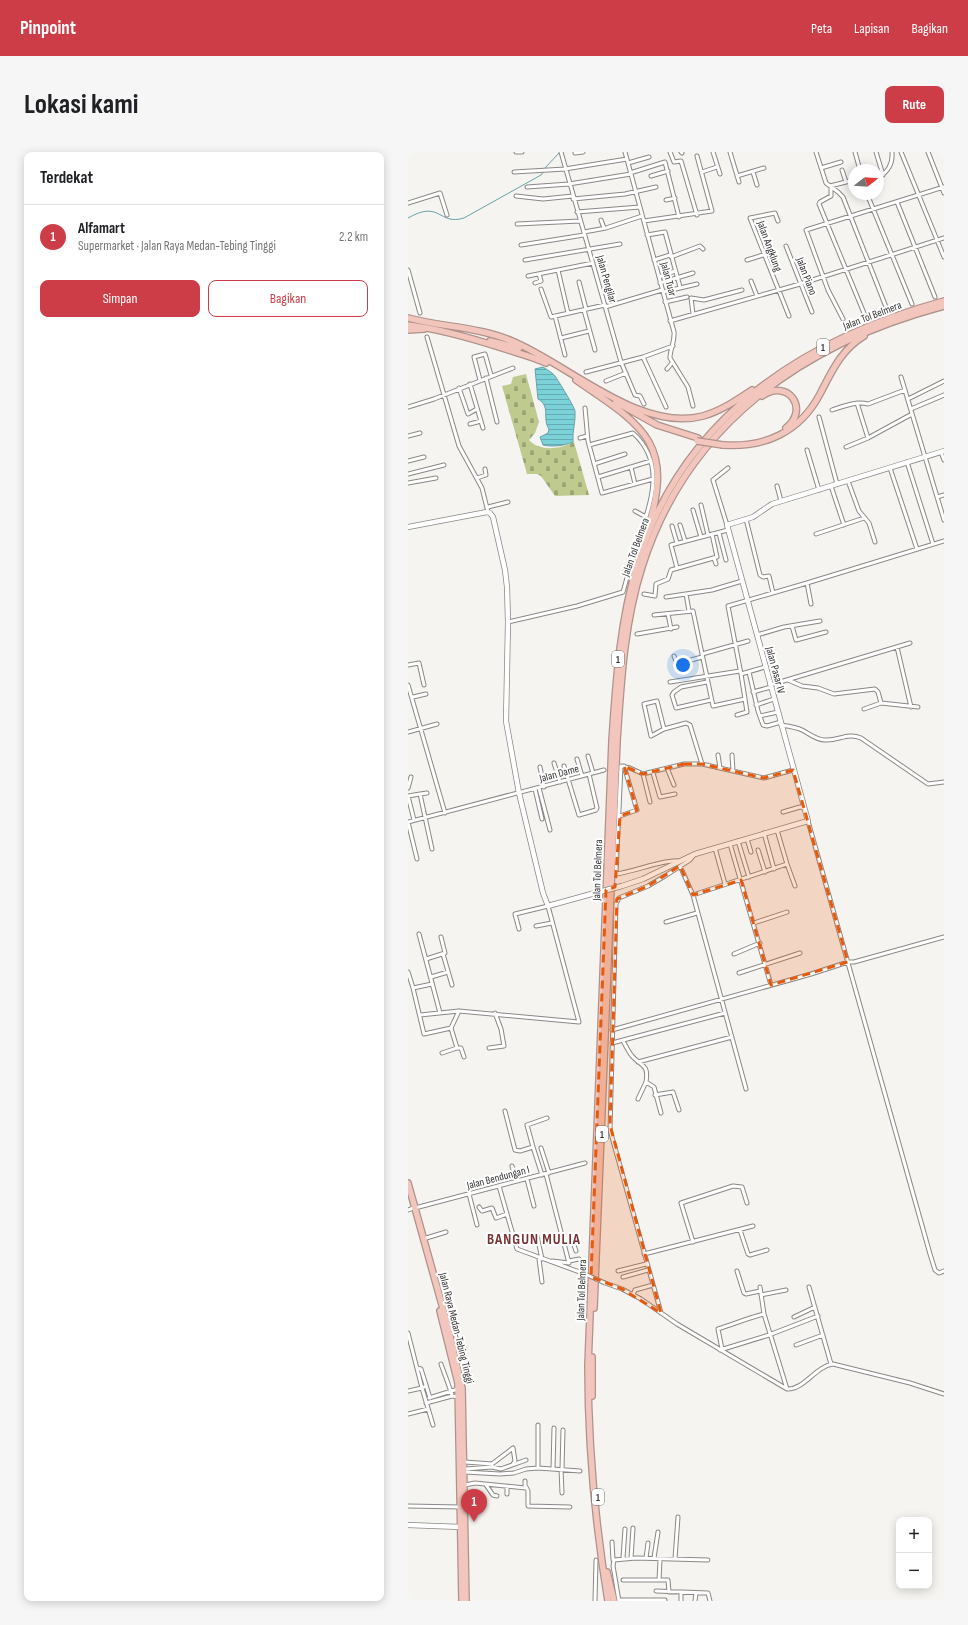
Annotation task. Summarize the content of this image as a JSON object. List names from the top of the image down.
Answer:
{
  "streets": {
    "highway": ["Jalan Tol Belmera", "1", "Jalan Raya Medan-Tebing Tinggi"],
    "street": [
      "Jalan Angklung",
      "Jalan Piano",
      "Jalan Pengilar",
      "Jalan Tuar",
      "Jalan Pasar IV",
      "Jalan Dame",
      "Jalan Bendungan I"
    ]
  },
  "crossings": [
    ["Jalan Bendungan I", "Jalan Raya Medan-Tebing Tinggi"]
  ],
  "districts": ["BANGUN MULIA"],
  "north": "right",
  "page": {
    "header": "Pinpoint",
    "nav": ["Peta", "Lapisan", "Bagikan"],
    "buttons": [
      "Rute",
      ["Simpan", "Bagikan"]
    ],
    "title": "Lokasi kami",
    "heading": "Terdekat",
    "list": [
      {
        "mark": "1",
        "name": "Alfamart",
        "note": "Supermarket · Jalan Raya Medan-Tebing Tinggi",
        "value": "2.2 km"
      }
    ],
    "pins": "1",
    "map_buttons": ["+", "−"]
  }
}
